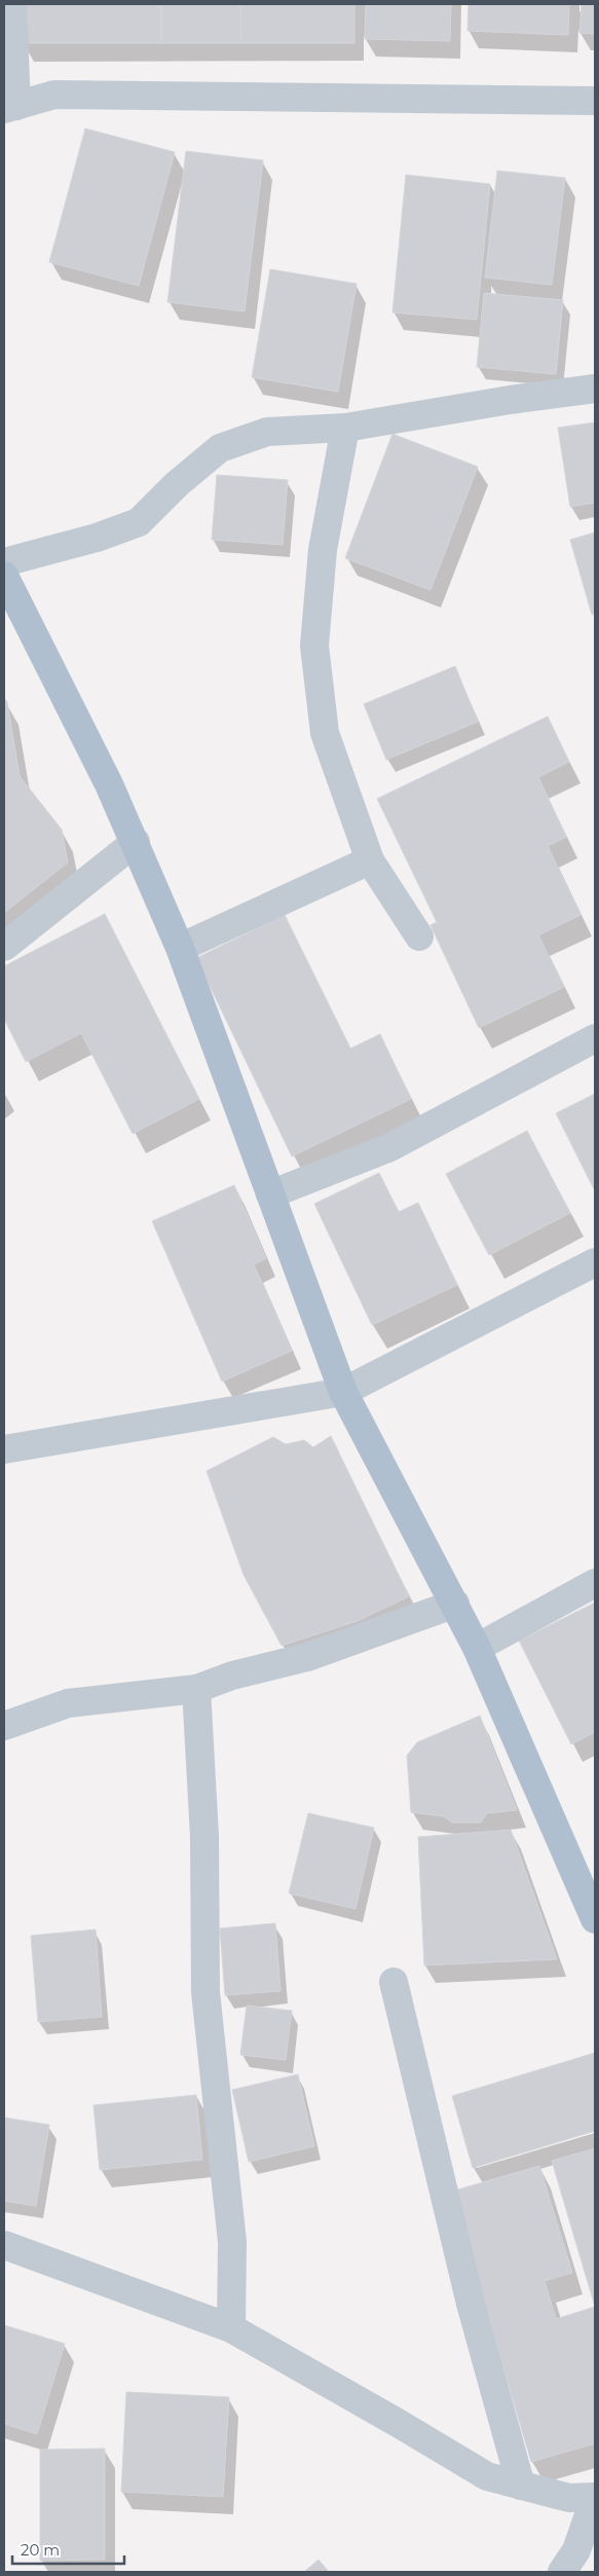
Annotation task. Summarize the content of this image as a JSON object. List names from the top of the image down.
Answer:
{
  "scale_bar": "20 m"
}
